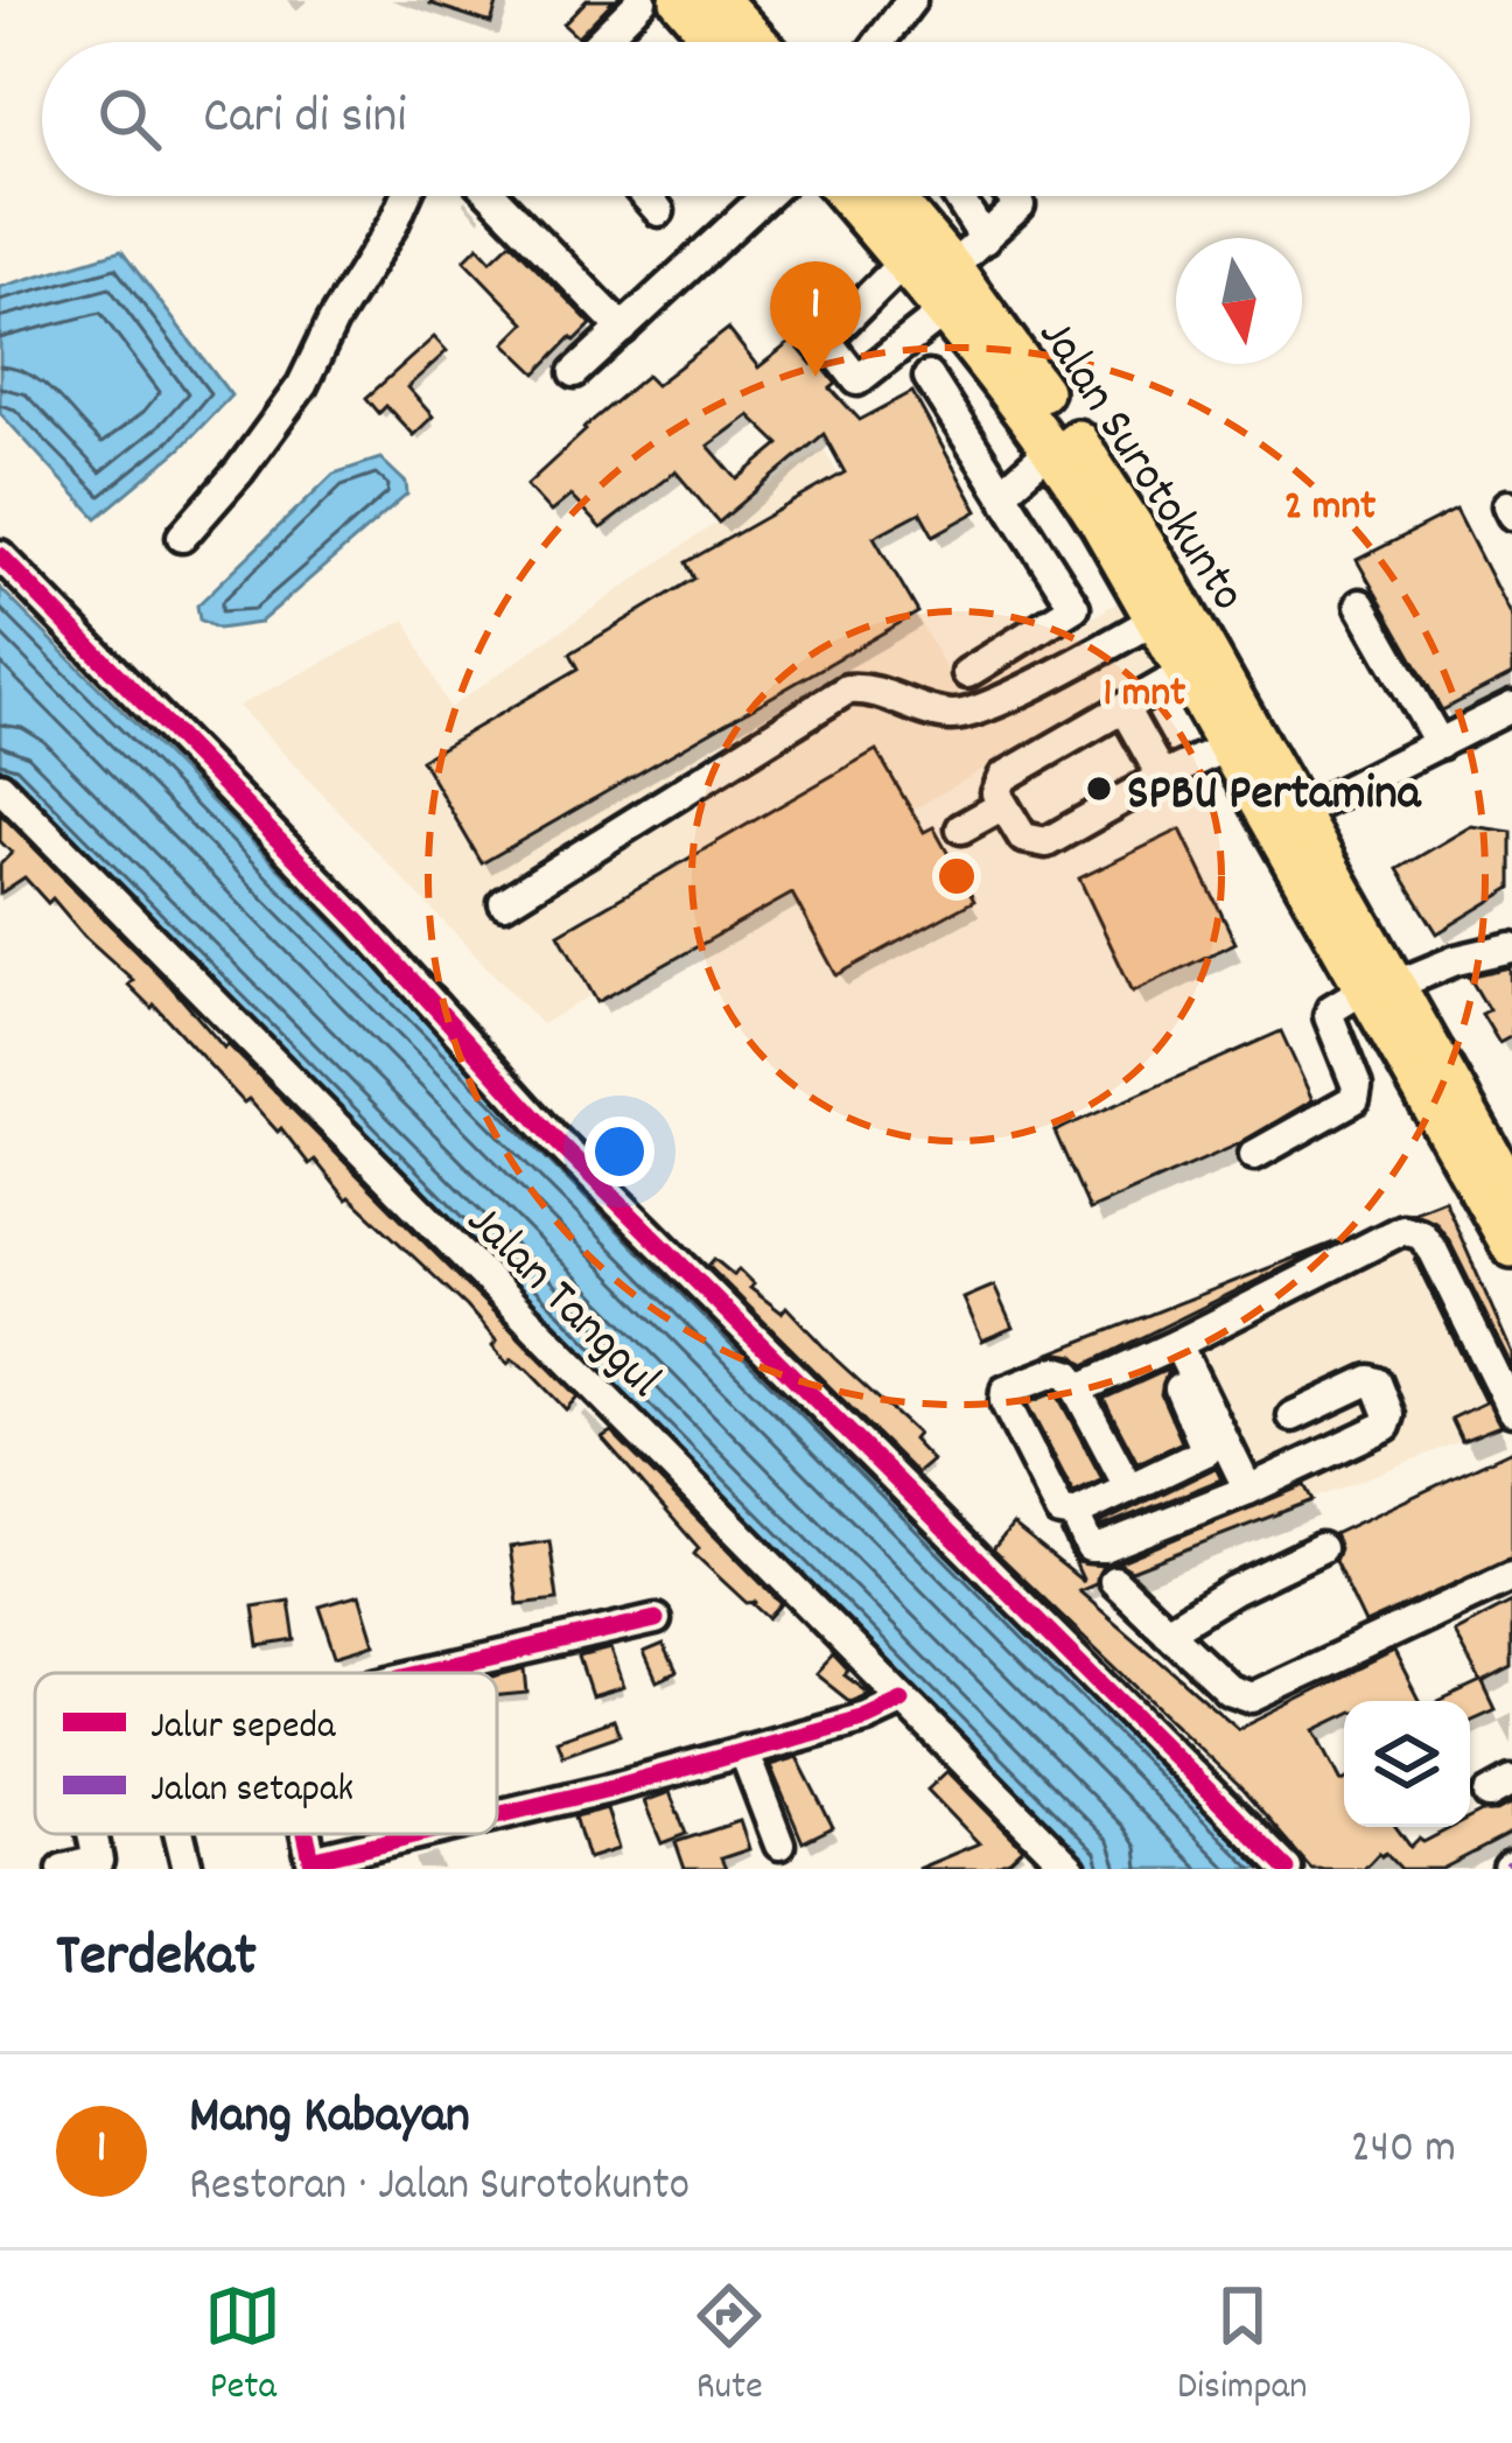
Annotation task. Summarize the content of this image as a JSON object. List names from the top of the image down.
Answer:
{
  "streets": {
    "main road": ["Jalan Surotokunto"],
    "street": ["Jalan Tanggul"]
  },
  "places": ["SPBU Pertamina"],
  "legend": ["Jalur sepeda", "Jalan setapak"],
  "north": "bottom",
  "page": {
    "search": "Cari di sini",
    "pins": "1",
    "heading": "Terdekat",
    "list": [
      {
        "mark": "1",
        "name": "Mang Kabayan",
        "note": "Restoran · Jalan Surotokunto",
        "value": "240 m"
      }
    ],
    "nav": ["Peta", "Rute", "Disimpan"]
  },
  "rings": ["2 mnt", "1 mnt"]
}
